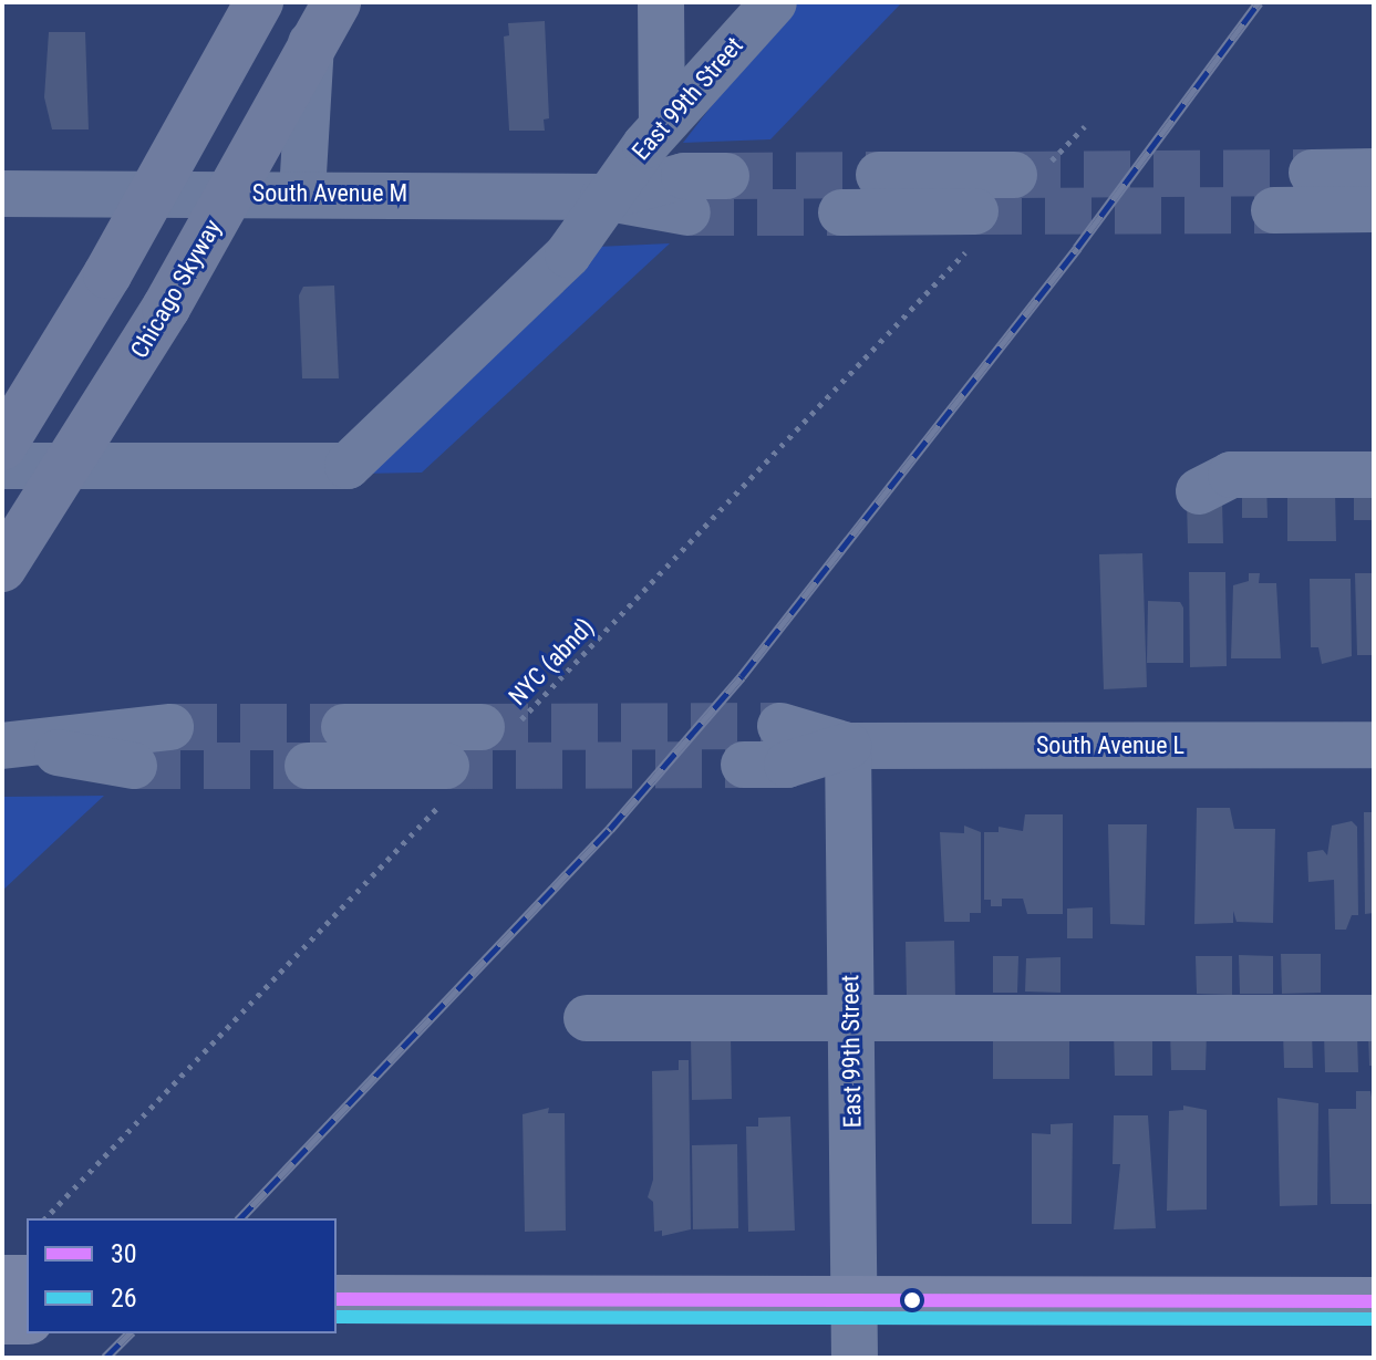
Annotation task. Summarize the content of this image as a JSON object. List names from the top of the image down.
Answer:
{
  "streets": {
    "highway": ["Chicago Skyway"],
    "street": ["East 99th Street", "South Avenue M", "South Avenue L"],
    "path": ["NYC (abnd)"]
  },
  "crossings": [
    ["East 99th Street", "South Avenue M"],
    ["East 99th Street", "South Avenue L"]
  ],
  "lines": ["transit line 30", "transit line 26"],
  "legend": ["30", "26"]
}
